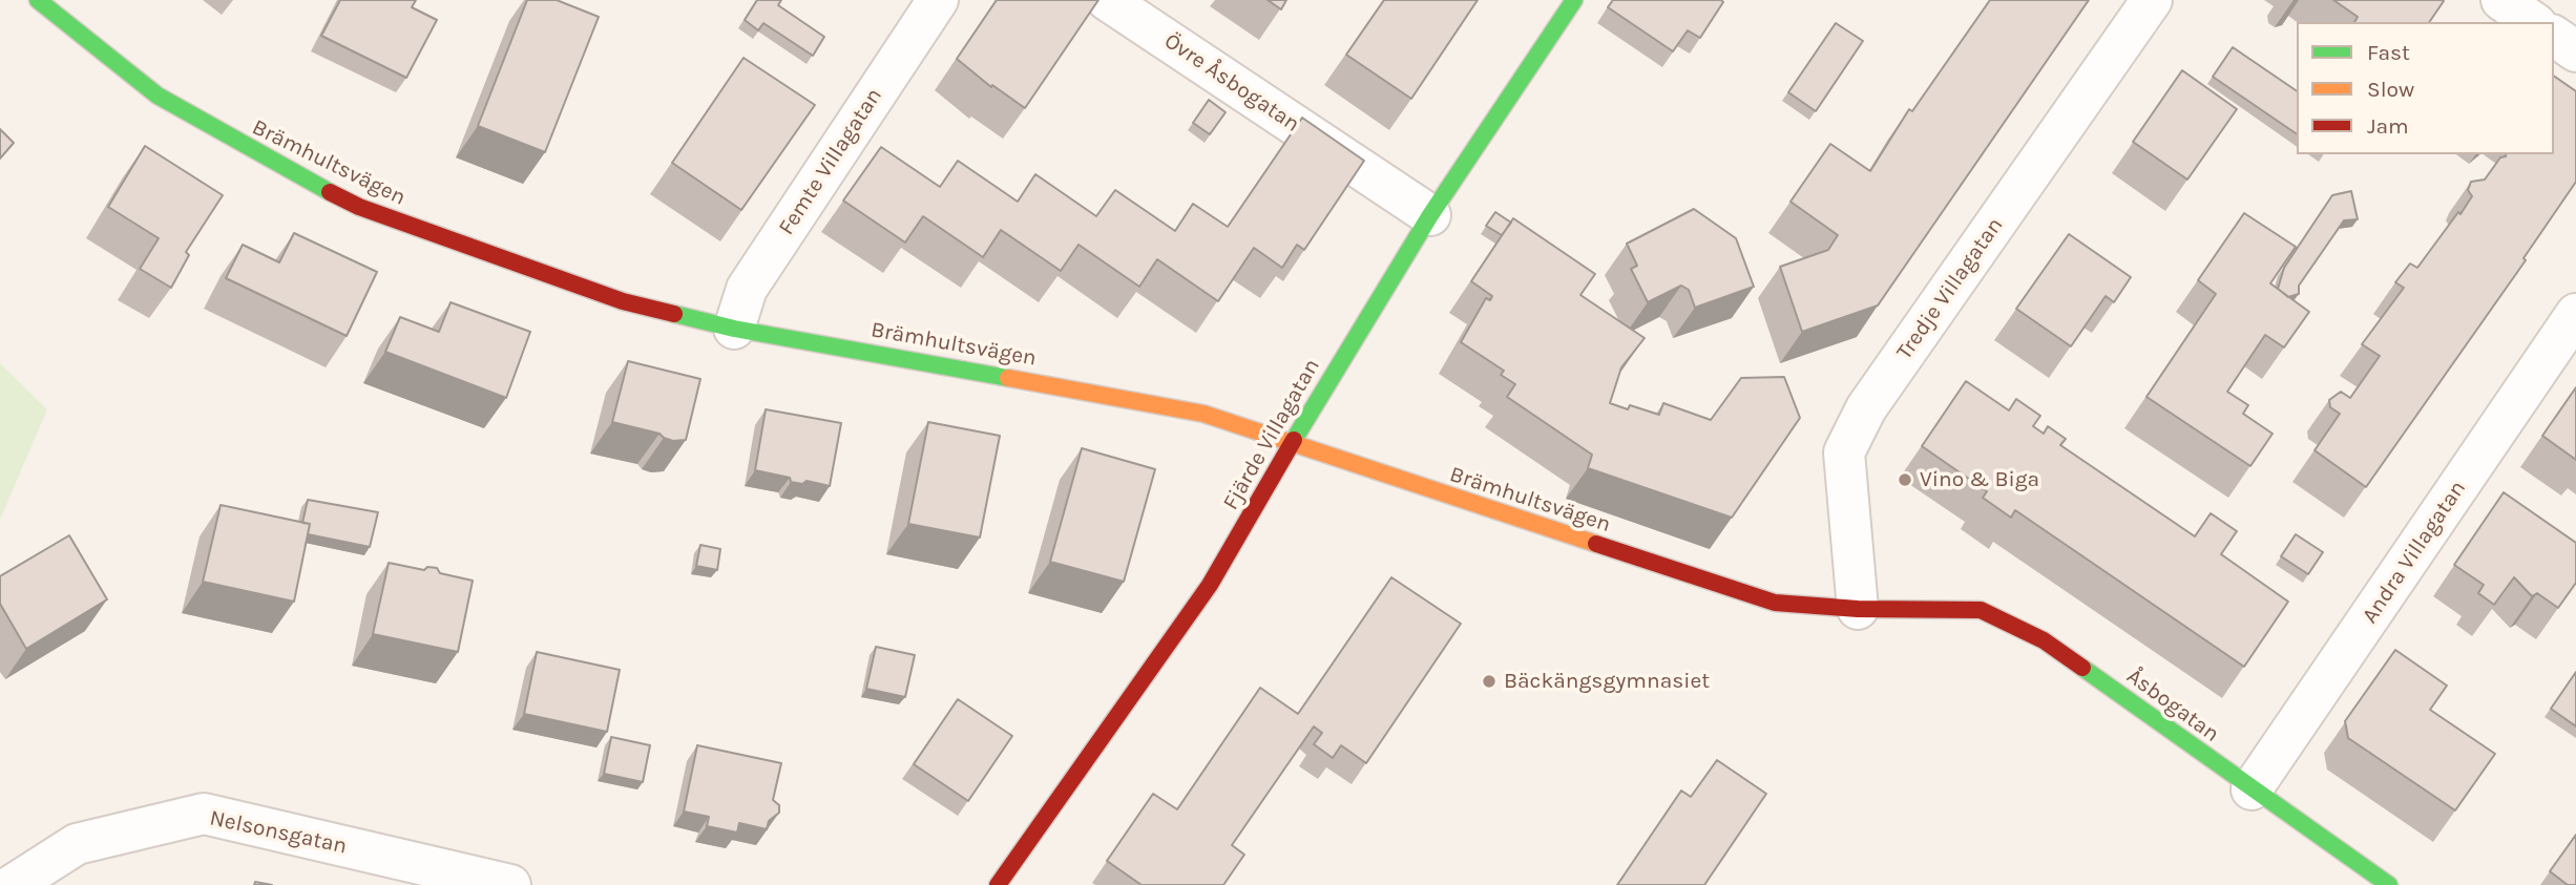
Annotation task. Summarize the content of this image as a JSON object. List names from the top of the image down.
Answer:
{
  "streets": {
    "street": [
      "Övre Åsbogatan",
      "Femte Villagatan",
      "Brämhultsvägen",
      "Tredje Villagatan",
      "Fjärde Villagatan",
      "Andra Villagatan",
      "Åsbogatan",
      "Nelsonsgatan"
    ]
  },
  "crossings": [
    ["Övre Åsbogatan", "Fjärde Villagatan"],
    ["Femte Villagatan", "Brämhultsvägen"],
    ["Brämhultsvägen", "Tredje Villagatan"],
    ["Brämhultsvägen", "Fjärde Villagatan"],
    ["Brämhultsvägen", "Åsbogatan"],
    ["Andra Villagatan", "Åsbogatan"]
  ],
  "places": ["Vino & Biga", "Bäckängsgymnasiet"],
  "legend": ["Fast", "Slow", "Jam"]
}
